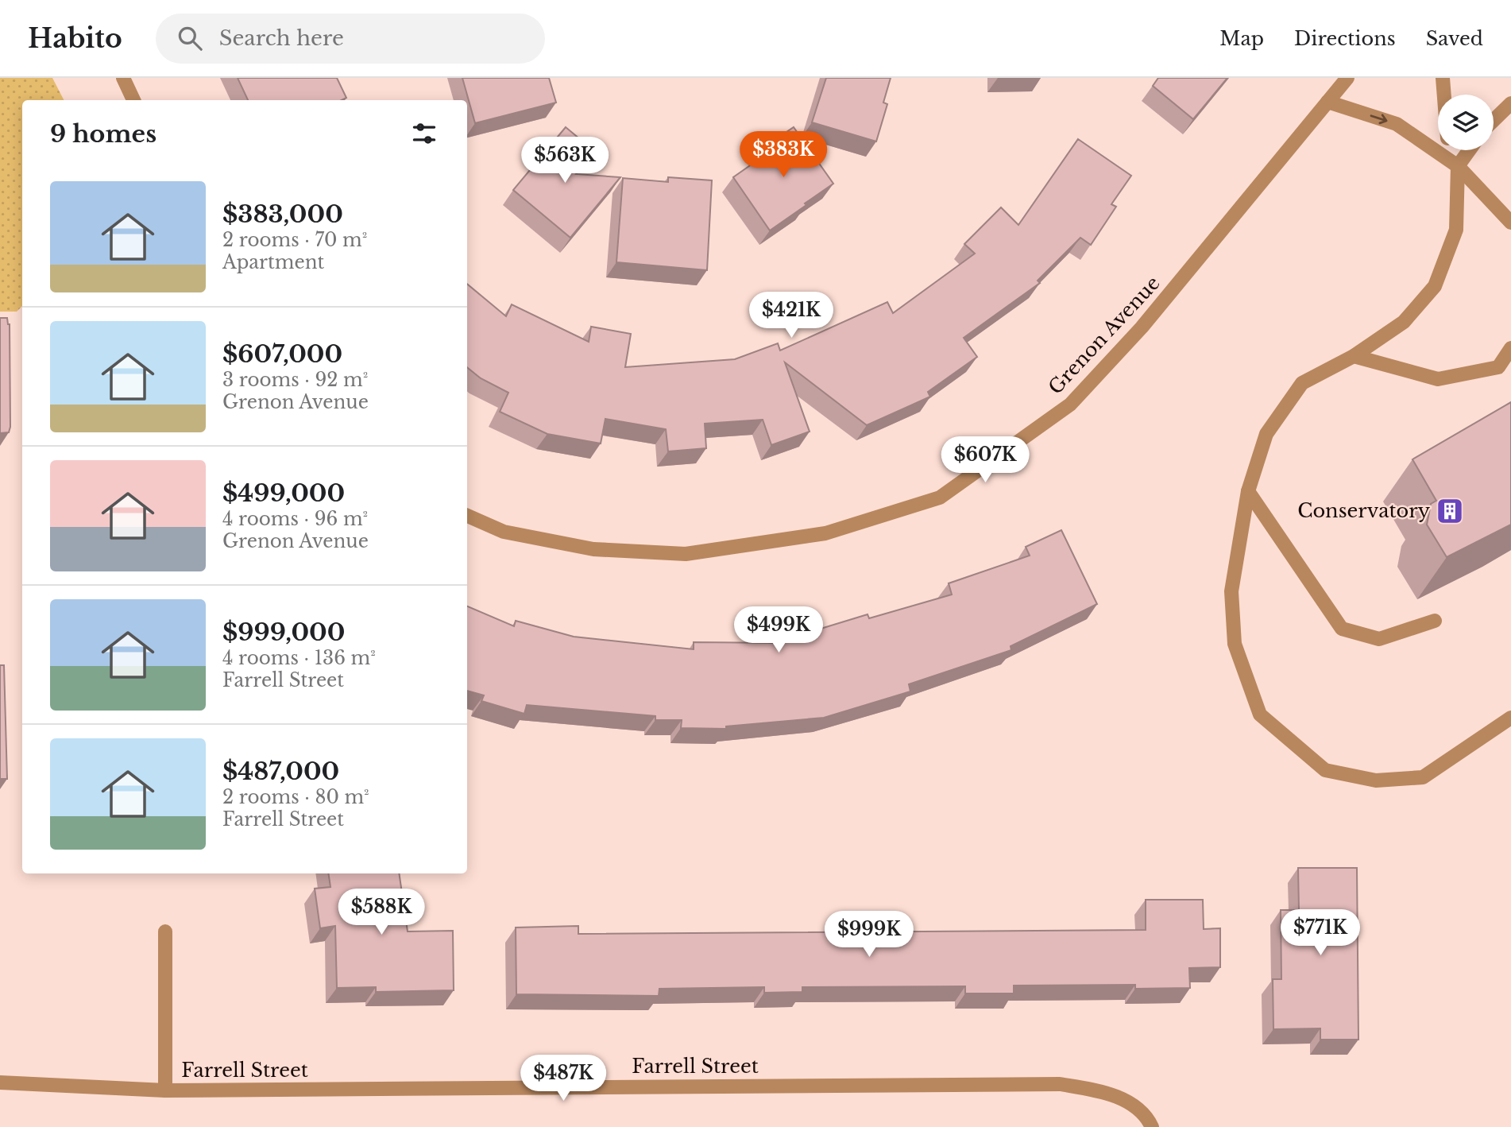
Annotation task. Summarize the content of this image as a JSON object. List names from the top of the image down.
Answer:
{
  "streets": {
    "street": ["Grenon Avenue", "Farrell Street"]
  },
  "places": {
    "building": ["Conservatory"]
  },
  "page": {
    "header": "Habito",
    "search": "Search here",
    "nav": ["Map", "Directions", "Saved"],
    "heading": "9 homes",
    "price": [
      "$383K",
      "$563K",
      "$421K",
      "$607K",
      "$499K",
      "$588K",
      "$771K",
      "$999K",
      "$487K"
    ],
    "list": [
      {
        "name": "$383,000",
        "note": "2 rooms · 70 m² · Apartment"
      },
      {
        "name": "$607,000",
        "note": "3 rooms · 92 m² · Grenon Avenue"
      },
      {
        "name": "$499,000",
        "note": "4 rooms · 96 m² · Grenon Avenue"
      },
      {
        "name": "$999,000",
        "note": "4 rooms · 136 m² · Farrell Street"
      },
      {
        "name": "$487,000",
        "note": "2 rooms · 80 m² · Farrell Street"
      }
    ]
  }
}
